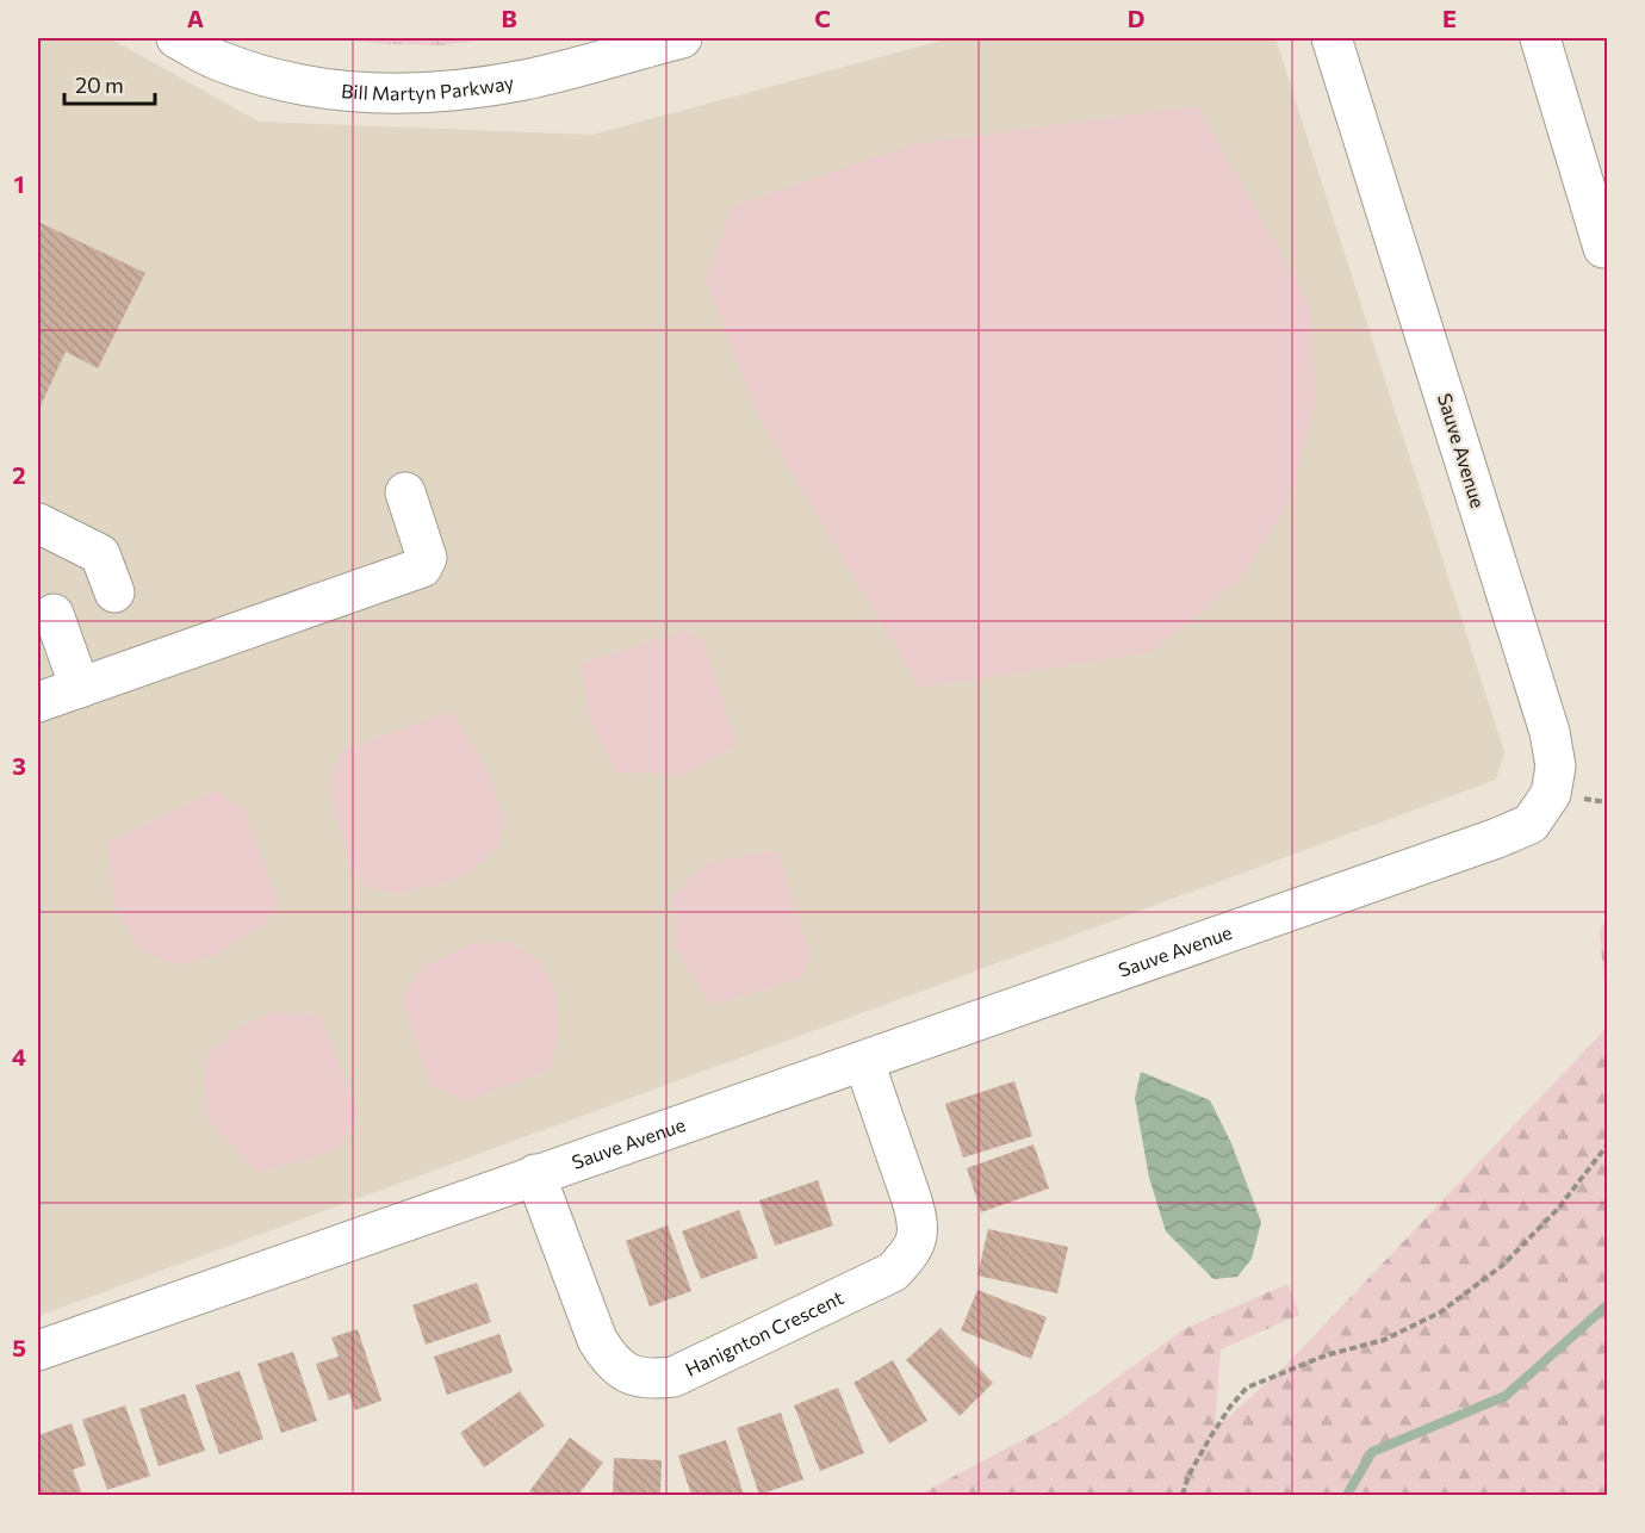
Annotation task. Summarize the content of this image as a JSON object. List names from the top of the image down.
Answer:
{
  "streets": {
    "street": ["Bill Martyn Parkway", "Sauve Avenue", "Hanignton Crescent"]
  },
  "crossings": [
    ["Sauve Avenue", "Hanignton Crescent"]
  ],
  "scale_bar": "20 m",
  "grid": {
    "columns": [
      "A",
      "B",
      "C",
      "D",
      "E"
    ],
    "rows": [
      "1",
      "2",
      "3",
      "4",
      "5"
    ]
  }
}
